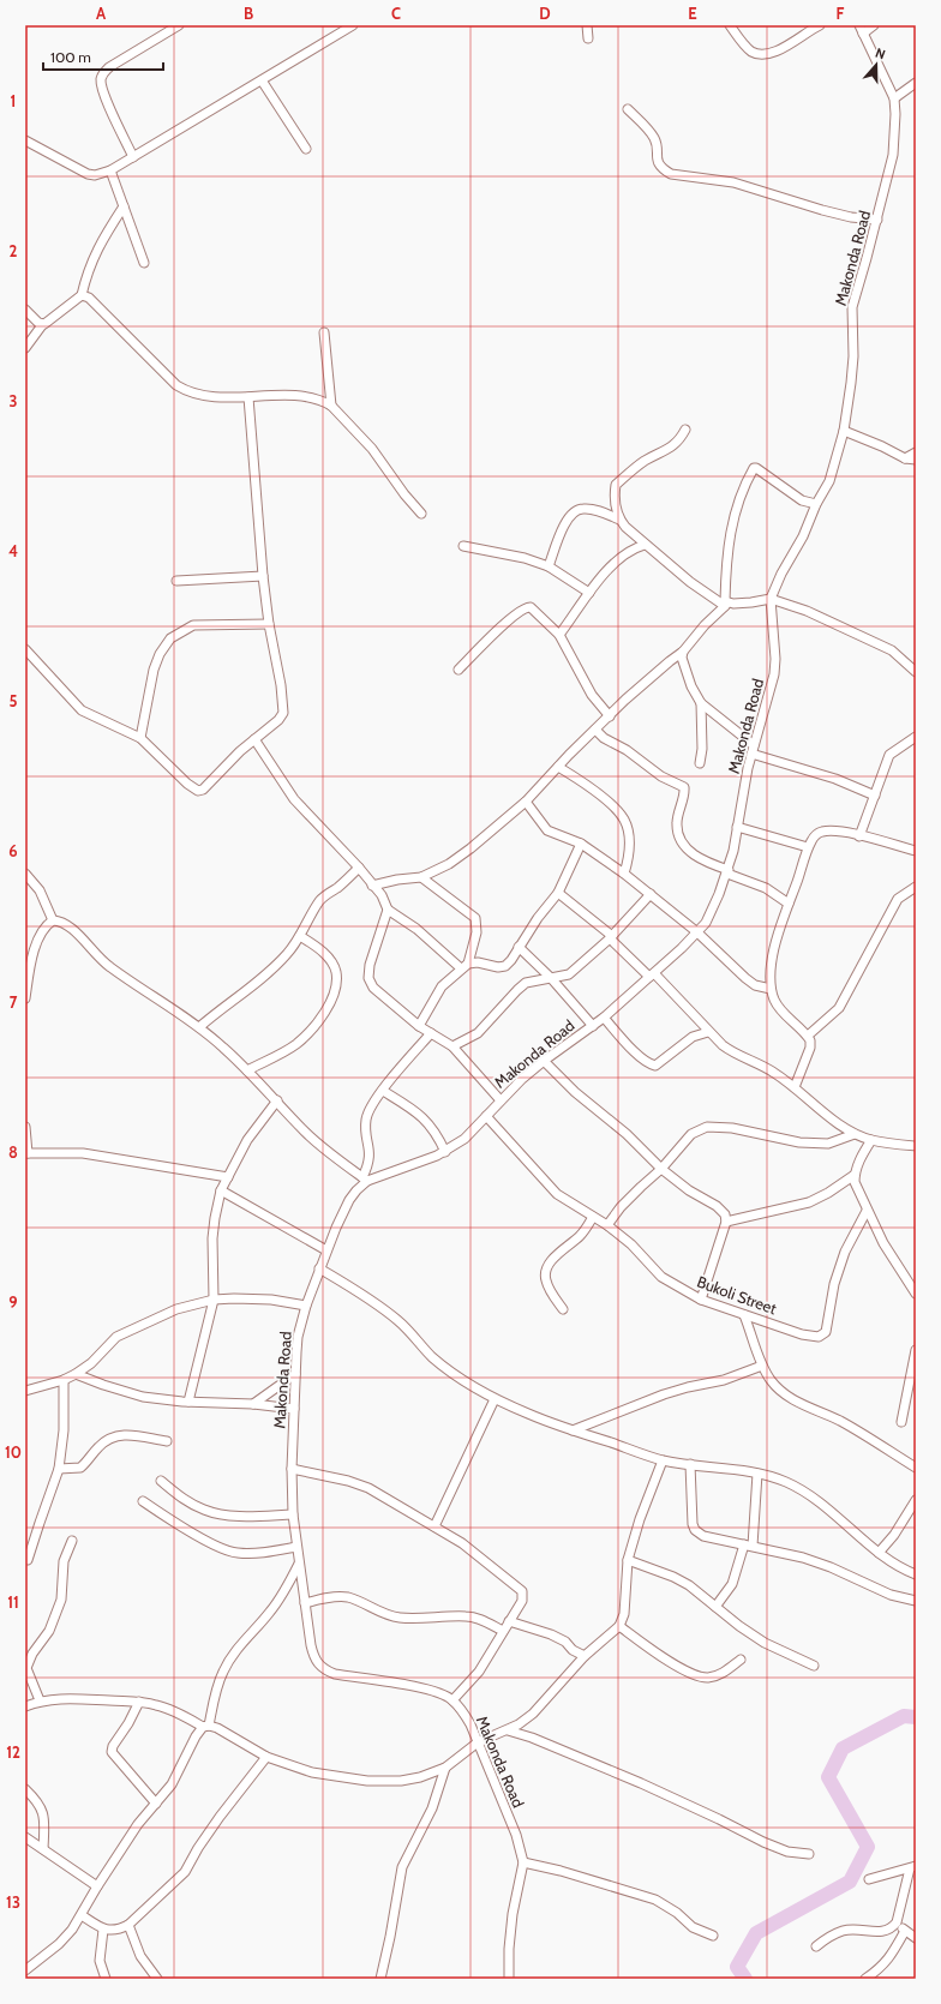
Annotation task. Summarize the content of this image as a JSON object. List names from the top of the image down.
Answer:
{
  "streets": {
    "street": ["Makonda Road", "Bukoli Street"]
  },
  "crossings": [
    ["Makonda Road", "Bukoli Street"]
  ],
  "scale_bar": "100 m",
  "north": "top",
  "grid": {
    "columns": [
      "A",
      "B",
      "C",
      "D",
      "E",
      "F"
    ],
    "rows": [
      "1",
      "2",
      "3",
      "4",
      "5",
      "6",
      "7",
      "8",
      "9",
      "10",
      "11",
      "12",
      "13"
    ]
  }
}
